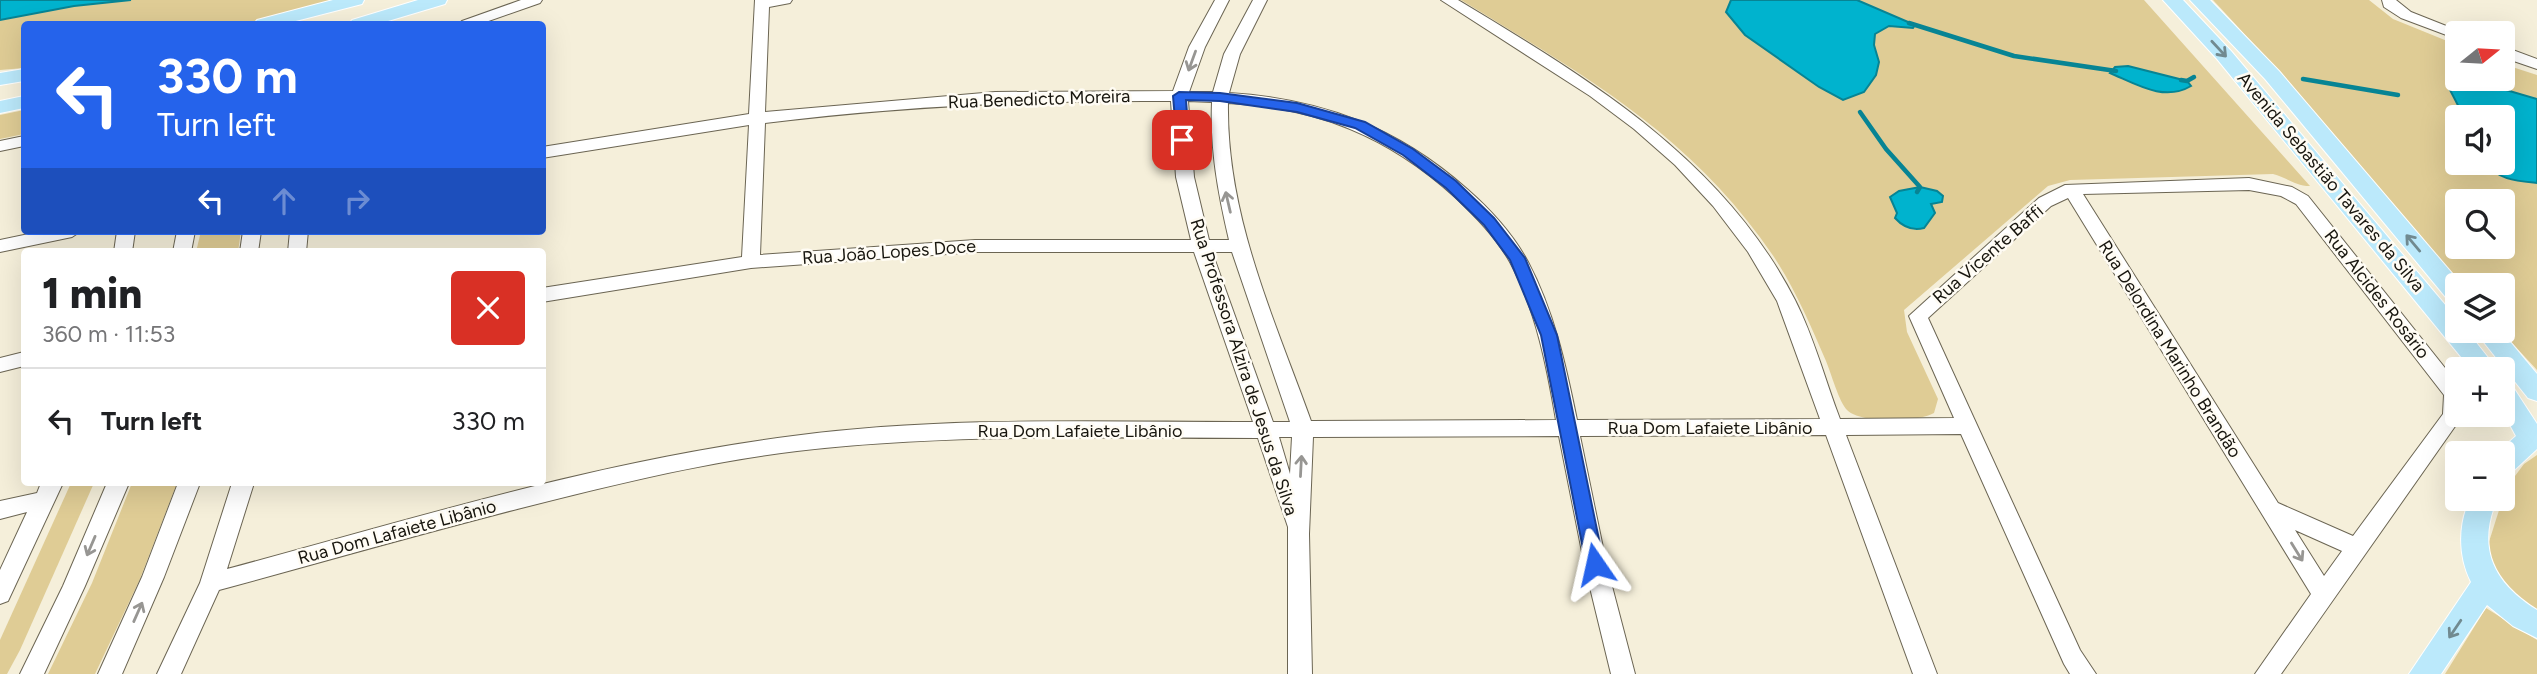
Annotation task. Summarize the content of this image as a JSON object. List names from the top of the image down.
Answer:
{
  "streets": {
    "main road": ["Avenida Sebastião Tavares da Silva"],
    "street": [
      "Rua Benedicto Moreira",
      "Rua João Lopes Doce",
      "Rua Vicente Baffi",
      "Rua Alcides Rosário",
      "Rua Delordina Marinho Brandão",
      "Rua Professora Alzira de Jesus da Silva",
      "Rua Dom Lafaiete Libânio"
    ]
  },
  "crossings": [
    ["Rua Benedicto Moreira", "Rua Professora Alzira de Jesus da Silva"],
    ["Rua Benedicto Moreira", "Rua Dom Lafaiete Libânio"],
    ["Rua João Lopes Doce", "Rua Professora Alzira de Jesus da Silva"],
    ["Rua Vicente Baffi", "Rua Alcides Rosário"],
    ["Rua Vicente Baffi", "Rua Delordina Marinho Brandão"],
    ["Rua Vicente Baffi", "Rua Dom Lafaiete Libânio"],
    ["Rua Professora Alzira de Jesus da Silva", "Rua Dom Lafaiete Libânio"]
  ],
  "north": "right",
  "page": {
    "map_buttons": ["+", "−"],
    "turn": ["330 m", "Turn left"],
    "heading": ["1 min", "360 m · 11:53"],
    "list": [
      {
        "name": "Turn left",
        "value": "330 m"
      }
    ]
  }
}
